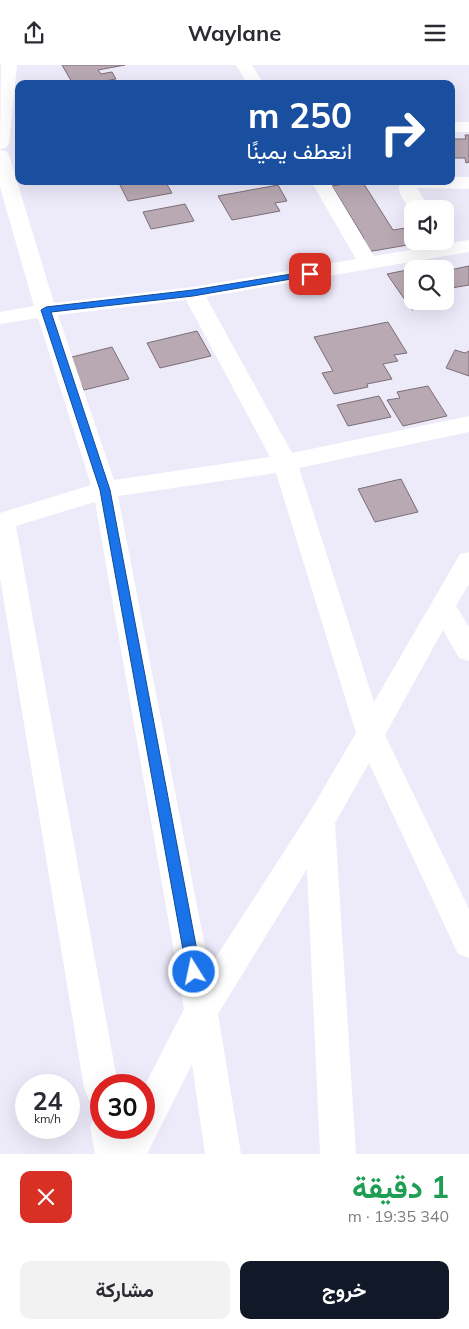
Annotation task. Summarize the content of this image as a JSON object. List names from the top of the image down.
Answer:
{
  "page": {
    "header": "Waylane",
    "turn": ["250 m", "انعطف يمينًا"],
    "speed": "24 km/h",
    "limit": "30",
    "heading": ["1 دقيقة", "340 m · 19:35"],
    "buttons": ["خروج", "مشاركة"]
  }
}
